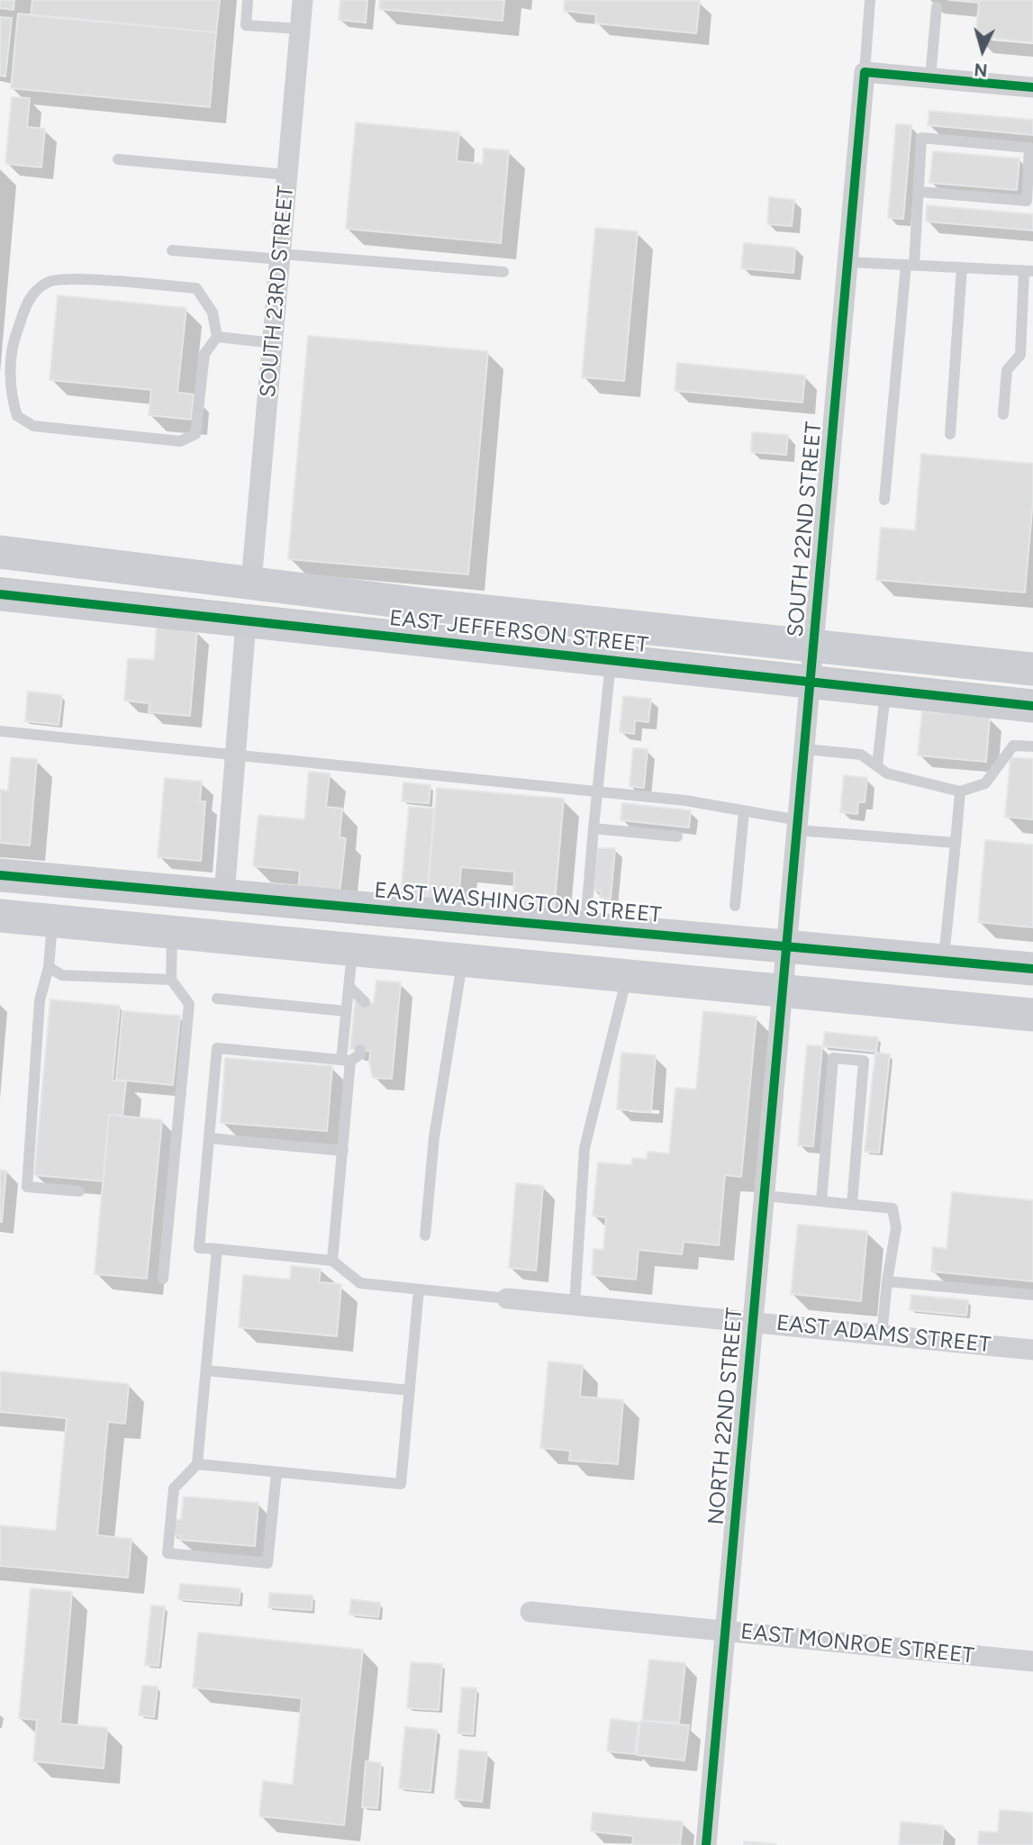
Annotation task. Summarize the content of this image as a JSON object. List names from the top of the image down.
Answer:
{
  "streets": {
    "main road": ["EAST JEFFERSON STREET", "EAST WASHINGTON STREET"],
    "street": [
      "SOUTH 23RD STREET",
      "SOUTH 22ND STREET",
      "EAST ADAMS STREET",
      "NORTH 22ND STREET",
      "EAST MONROE STREET"
    ]
  },
  "crossings": [
    ["SOUTH 23RD STREET", "EAST JEFFERSON STREET"],
    ["SOUTH 22ND STREET", "EAST JEFFERSON STREET"],
    ["SOUTH 22ND STREET", "EAST WASHINGTON STREET"],
    ["SOUTH 22ND STREET", "NORTH 22ND STREET"],
    ["EAST WASHINGTON STREET", "NORTH 22ND STREET"],
    ["EAST ADAMS STREET", "NORTH 22ND STREET"],
    ["NORTH 22ND STREET", "EAST MONROE STREET"]
  ],
  "north": "bottom"
}
